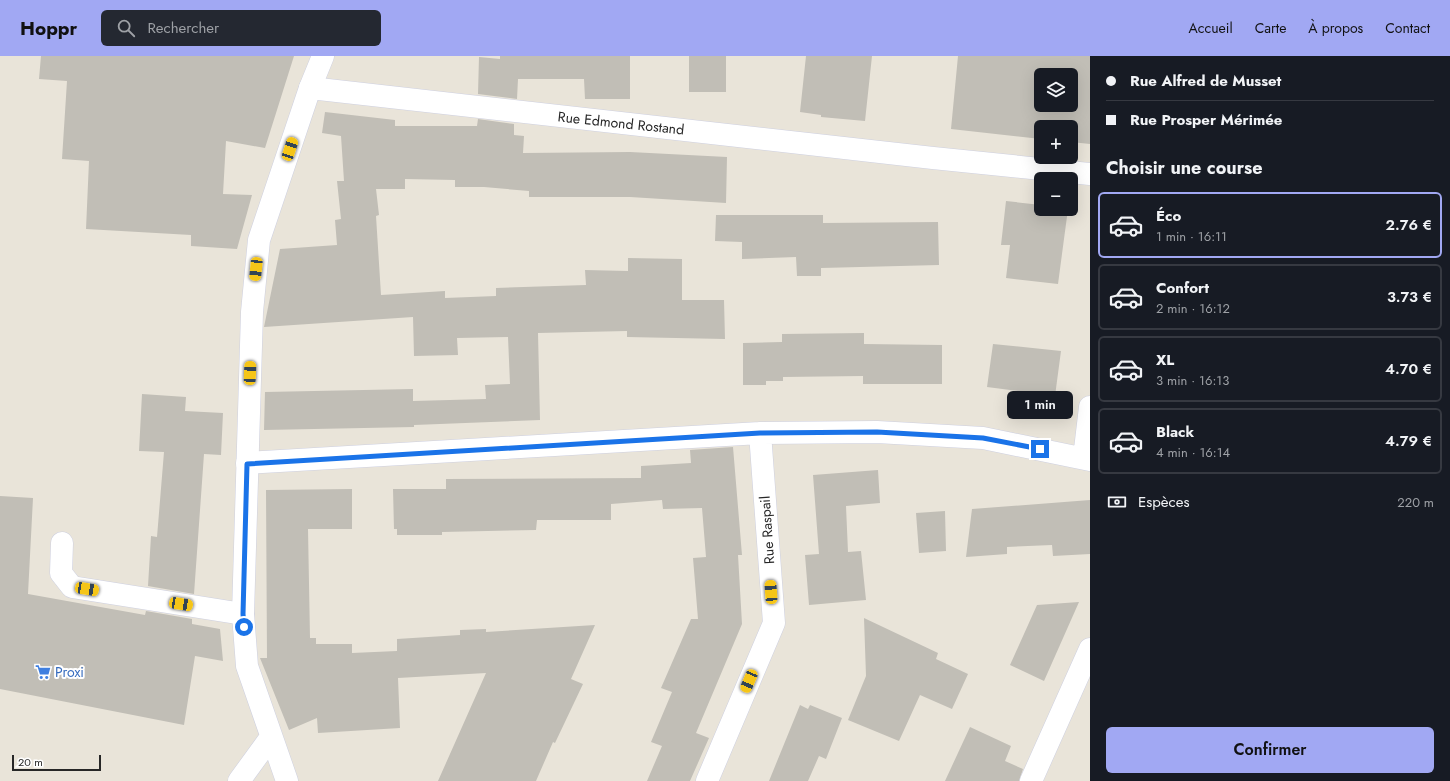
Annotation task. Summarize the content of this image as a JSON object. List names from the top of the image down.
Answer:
{
  "streets": {
    "street": ["Rue Edmond Rostand", "Rue Raspail"]
  },
  "places": {
    "supermarket": ["Proxi"]
  },
  "scale_bar": "20 m",
  "page": {
    "header": "Hoppr",
    "search": "Rechercher",
    "nav": [
      "Accueil",
      "Carte",
      "À propos",
      "Contact"
    ],
    "banner": ["Rue Alfred de Musset", "Rue Prosper Mérimée"],
    "map_buttons": ["+", "−"],
    "heading": "Choisir une course",
    "list": [
      {
        "name": "Éco",
        "note": "1 min · 16:11",
        "value": "2.76 €"
      },
      {
        "name": "Confort",
        "note": "2 min · 16:12",
        "value": "3.73 €"
      },
      {
        "name": "XL",
        "note": "3 min · 16:13",
        "value": "4.70 €"
      },
      {
        "name": "Black",
        "note": "4 min · 16:14",
        "value": "4.79 €"
      }
    ],
    "bubble": "1 min",
    "pay": ["Espèces", "220 m"],
    "buttons": "Confirmer",
    "scale": "20 m"
  }
}
